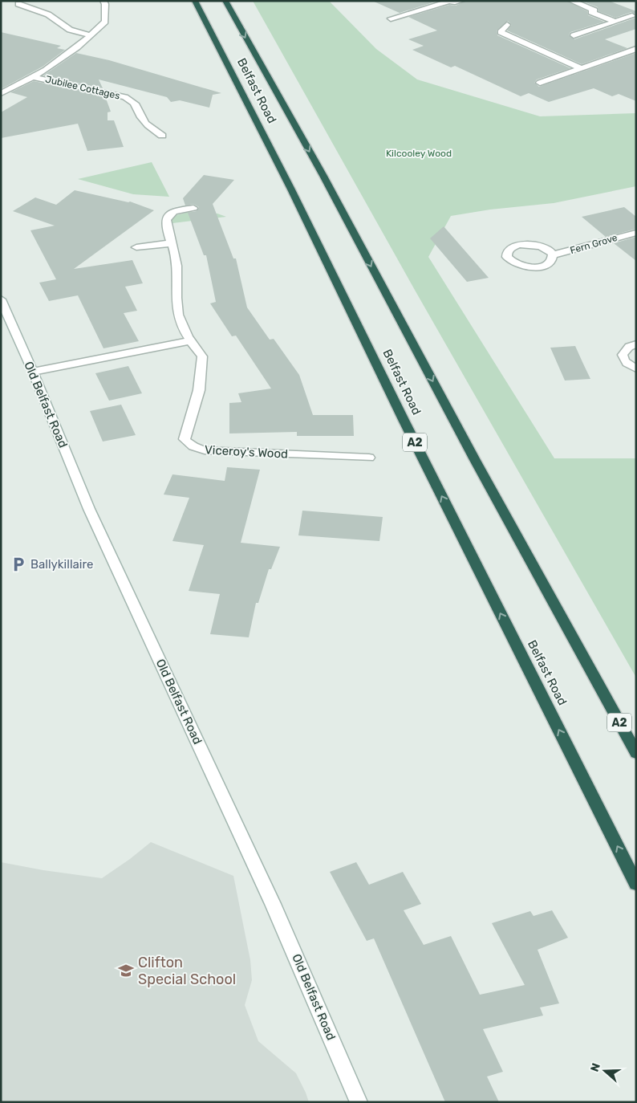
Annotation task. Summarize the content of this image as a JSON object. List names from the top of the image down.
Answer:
{
  "streets": {
    "highway": ["Belfast Road", "A2"],
    "street": [
      "Jubilee Cottages",
      "Fern Grove",
      "Old Belfast Road",
      "Viceroy's Wood"
    ]
  },
  "parks": ["Kilcooley Wood"],
  "places": {
    "parking": ["Ballykillaire"],
    "school or university": ["Clifton Special School"]
  },
  "north": "left"
}
